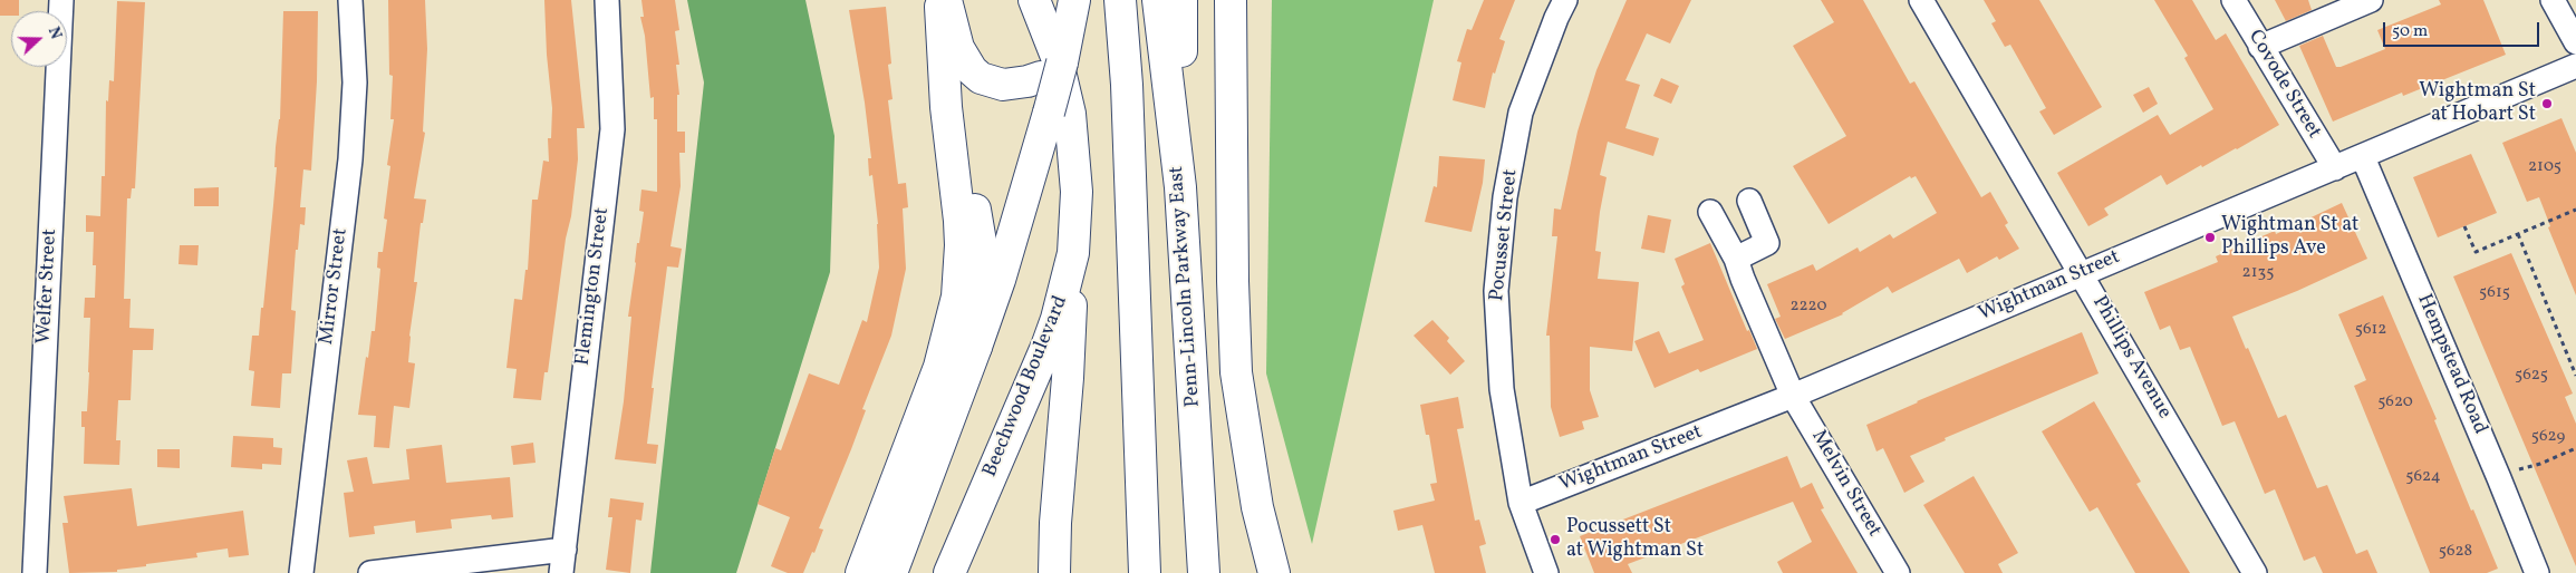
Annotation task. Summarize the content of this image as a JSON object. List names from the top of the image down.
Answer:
{
  "streets": {
    "main road": ["Penn-Lincoln Parkway East", "Beechwood Boulevard"],
    "street": [
      "Covode Street",
      "Pocusset Street",
      "Welfer Street",
      "Mirror Street",
      "Flemington Street",
      "Wightman Street",
      "Phillips Avenue",
      "Hempstead Road",
      "Melvin Street"
    ]
  },
  "crossings": [
    ["Covode Street", "Wightman Street"],
    ["Pocusset Street", "Wightman Street"],
    ["Wightman Street", "Phillips Avenue"],
    ["Wightman Street", "Hempstead Road"],
    ["Wightman Street", "Melvin Street"]
  ],
  "places": ["Wightman St at Hobart St", "Wightman St at Phillips Ave", "Pocussett St at Wightman St"],
  "house_numbers": [
    "2105",
    "2135",
    "5615",
    "2220",
    "5612",
    "5625",
    "5620",
    "5629",
    "5624",
    "5628"
  ],
  "scale_bar": "50 m",
  "north": "right"
}
